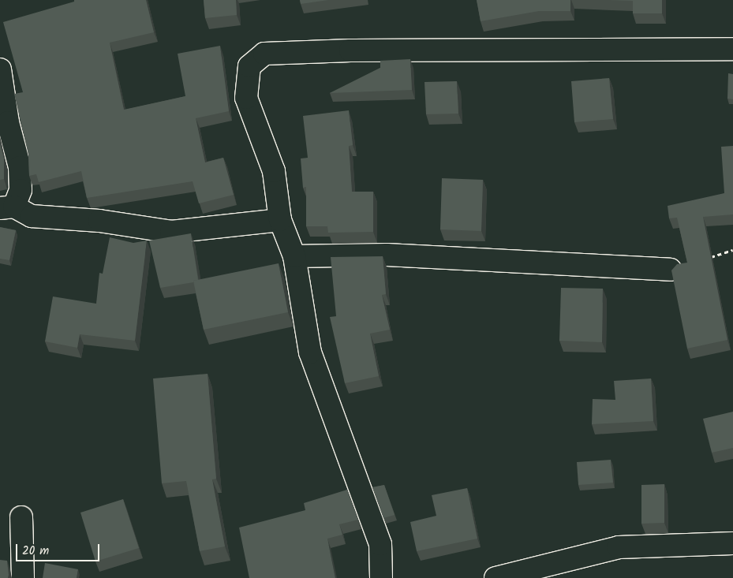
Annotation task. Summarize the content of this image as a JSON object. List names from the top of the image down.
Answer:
{
  "scale_bar": "20 m"
}
